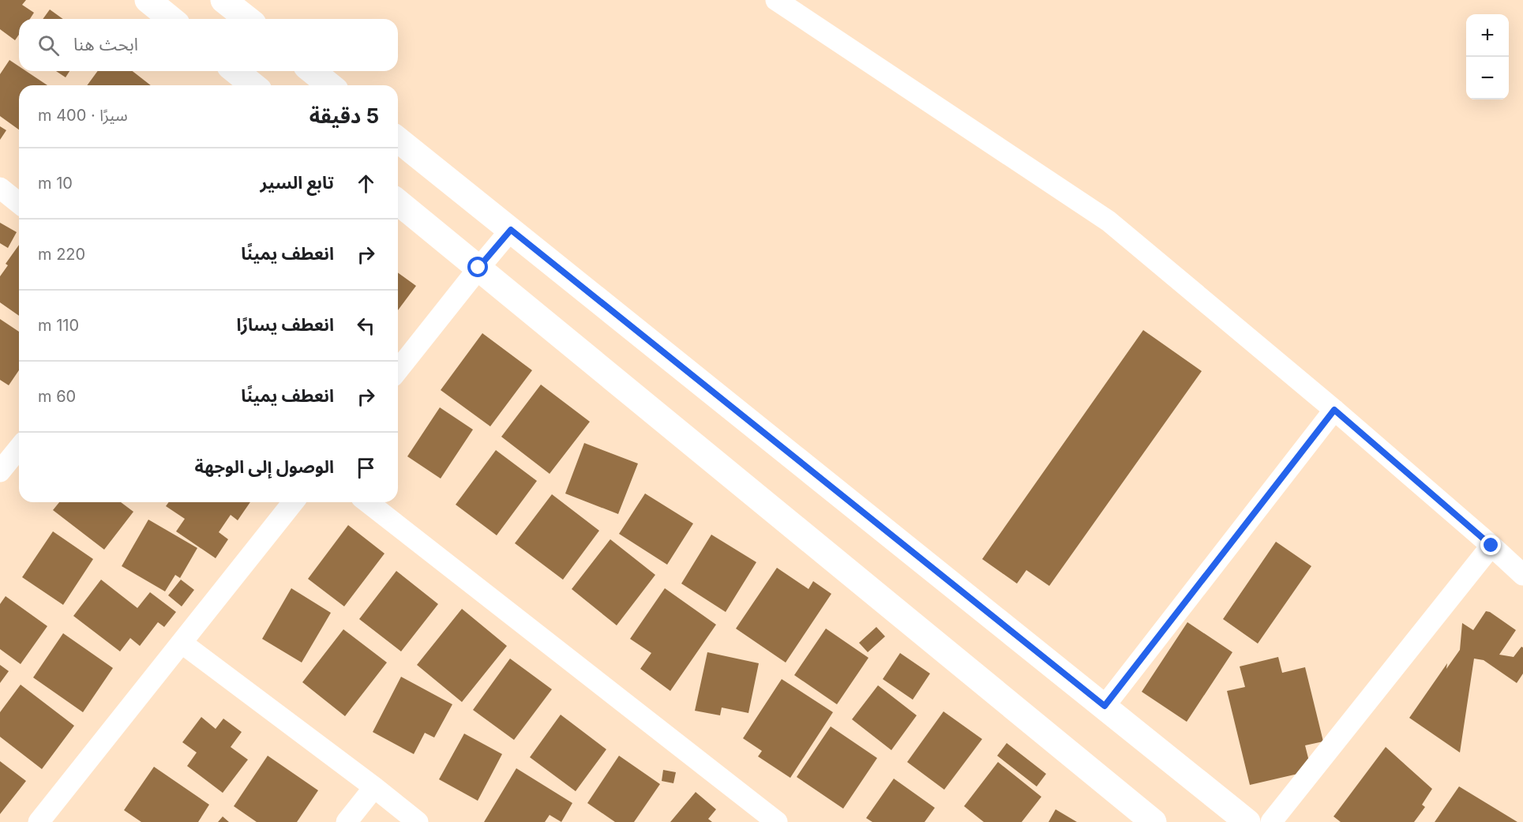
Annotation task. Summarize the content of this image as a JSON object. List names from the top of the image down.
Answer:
{
  "page": {
    "map_buttons": ["+", "−"],
    "search": "ابحث هنا",
    "heading": ["5 دقيقة", "سيرًا · 400 m"],
    "list": [
      ["تابع السير", "10 m"],
      ["انعطف يمينًا", "220 m"],
      ["انعطف يسارًا", "110 m"],
      ["انعطف يمينًا", "60 m"],
      "الوصول إلى الوجهة"
    ]
  }
}
